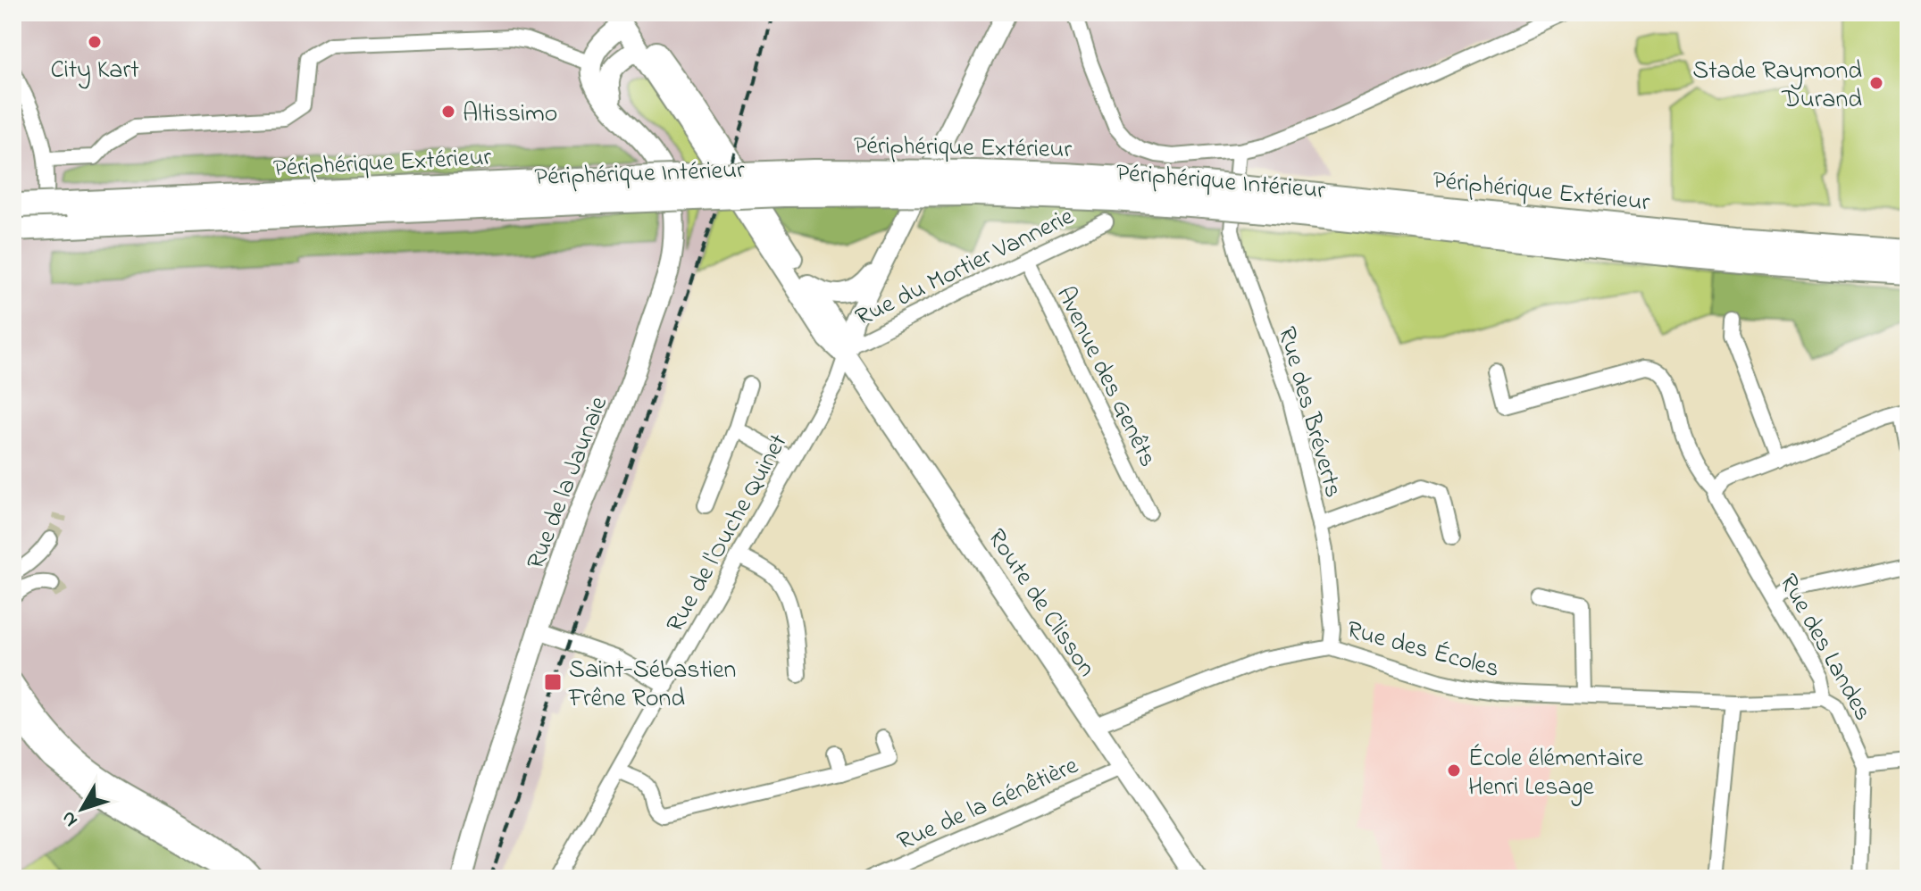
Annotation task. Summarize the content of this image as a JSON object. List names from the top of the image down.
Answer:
{
  "streets": {
    "highway": ["Périphérique Extérieur", "Périphérique Intérieur"],
    "main road": ["Rue de la Jaunaie", "Route de Clisson"],
    "street": [
      "Rue du Mortier Vannerie",
      "Avenue des Genêts",
      "Rue des Bréverts",
      "Rue de l'Ouche Quinet",
      "Rue des Landes",
      "Rue des Écoles",
      "Rue de la Génêtière"
    ]
  },
  "crossings": [
    ["Périphérique Extérieur", "Périphérique Intérieur"],
    ["Rue du Mortier Vannerie", "Avenue des Genêts"],
    ["Rue du Mortier Vannerie", "Rue de l'Ouche Quinet"],
    ["Rue du Mortier Vannerie", "Route de Clisson"],
    ["Rue des Bréverts", "Rue des Écoles"],
    ["Rue de l'Ouche Quinet", "Route de Clisson"],
    ["Route de Clisson", "Rue des Écoles"],
    ["Route de Clisson", "Rue de la Génêtière"],
    ["Rue des Landes", "Rue des Écoles"]
  ],
  "places": {
    "other": [
      "City Kart",
      "Stade Raymond Durand",
      "Altissimo",
      "École élémentaire Henri Lesage"
    ],
    "transit": ["Saint-Sébastien Frêne Rond"]
  },
  "north": "bottom left"
}
